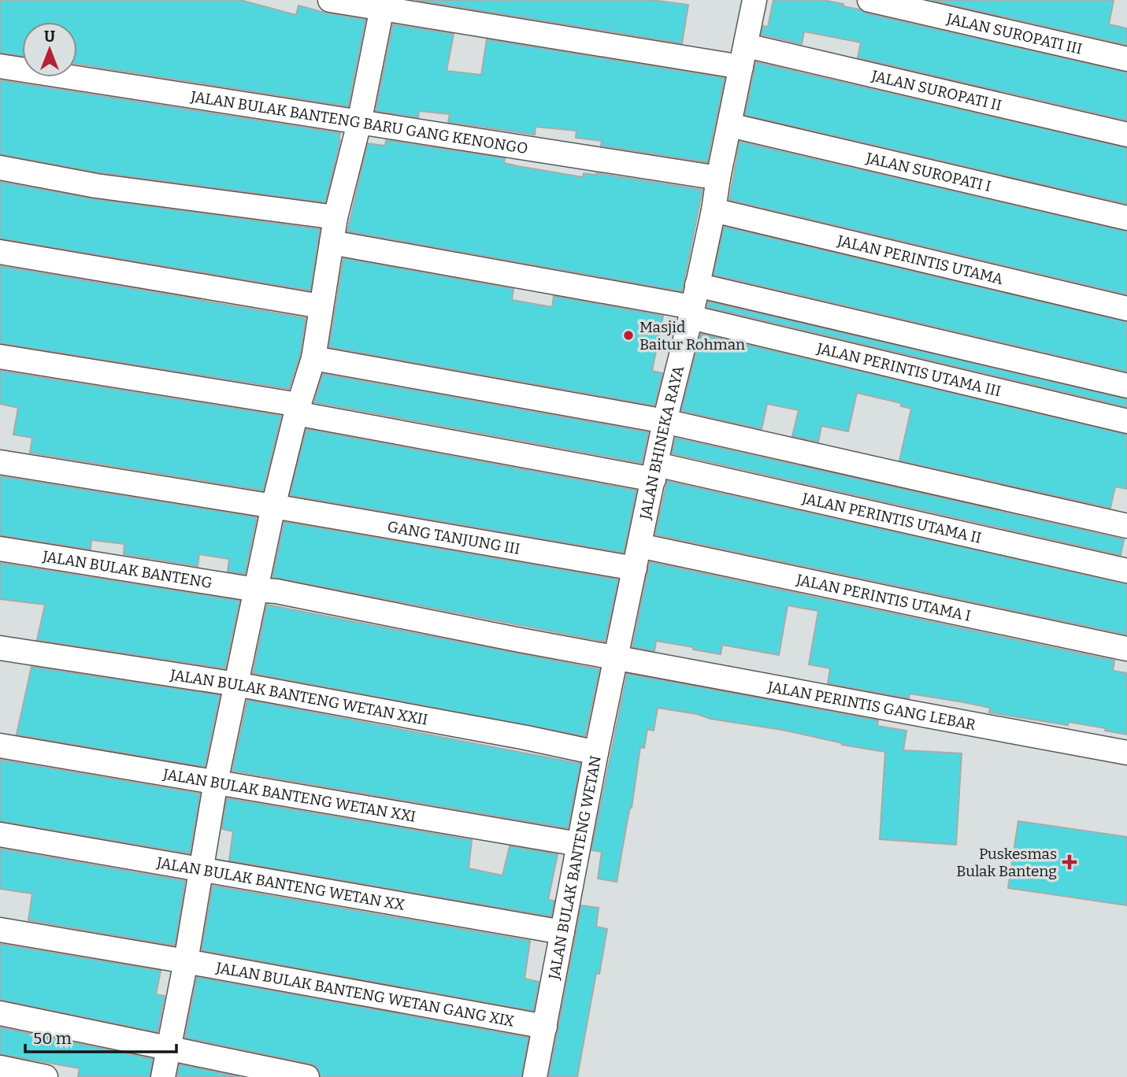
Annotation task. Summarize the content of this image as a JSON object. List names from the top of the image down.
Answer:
{
  "streets": {
    "street": [
      "JALAN SUROPATI III",
      "JALAN SUROPATI II",
      "JALAN BULAK BANTENG BARU GANG KENONGO",
      "JALAN SUROPATI I",
      "JALAN PERINTIS UTAMA",
      "JALAN PERINTIS UTAMA III",
      "JALAN BHINEKA RAYA",
      "JALAN PERINTIS UTAMA II",
      "GANG TANJUNG III",
      "JALAN BULAK BANTENG",
      "JALAN PERINTIS UTAMA I",
      "JALAN BULAK BANTENG WETAN XXII",
      "JALAN PERINTIS GANG LEBAR",
      "JALAN BULAK BANTENG WETAN XXI",
      "JALAN BULAK BANTENG WETAN",
      "JALAN BULAK BANTENG WETAN XX",
      "JALAN BULAK BANTENG WETAN GANG XIX"
    ]
  },
  "crossings": [
    ["JALAN SUROPATI II", "JALAN BHINEKA RAYA"],
    ["JALAN BULAK BANTENG BARU GANG KENONGO", "JALAN BHINEKA RAYA"],
    ["JALAN SUROPATI I", "JALAN BHINEKA RAYA"],
    ["JALAN PERINTIS UTAMA", "JALAN BHINEKA RAYA"],
    ["JALAN PERINTIS UTAMA III", "JALAN BHINEKA RAYA"],
    ["JALAN BHINEKA RAYA", "JALAN PERINTIS UTAMA II"],
    ["JALAN BHINEKA RAYA", "GANG TANJUNG III"],
    ["JALAN BHINEKA RAYA", "JALAN BULAK BANTENG"],
    ["JALAN BHINEKA RAYA", "JALAN PERINTIS UTAMA I"],
    ["JALAN BHINEKA RAYA", "JALAN PERINTIS GANG LEBAR"],
    ["JALAN BHINEKA RAYA", "JALAN BULAK BANTENG WETAN"],
    ["JALAN BULAK BANTENG", "JALAN PERINTIS GANG LEBAR"],
    ["JALAN BULAK BANTENG", "JALAN BULAK BANTENG WETAN"],
    ["JALAN BULAK BANTENG WETAN XXII", "JALAN BULAK BANTENG WETAN"],
    ["JALAN PERINTIS GANG LEBAR", "JALAN BULAK BANTENG WETAN"],
    ["JALAN BULAK BANTENG WETAN XXI", "JALAN BULAK BANTENG WETAN"],
    ["JALAN BULAK BANTENG WETAN", "JALAN BULAK BANTENG WETAN XX"],
    ["JALAN BULAK BANTENG WETAN", "JALAN BULAK BANTENG WETAN GANG XIX"]
  ],
  "places": {
    "other": ["Masjid Baitur Rohman"],
    "health": ["Puskesmas Bulak Banteng"]
  },
  "scale_bar": "50 m",
  "north": "top"
}
